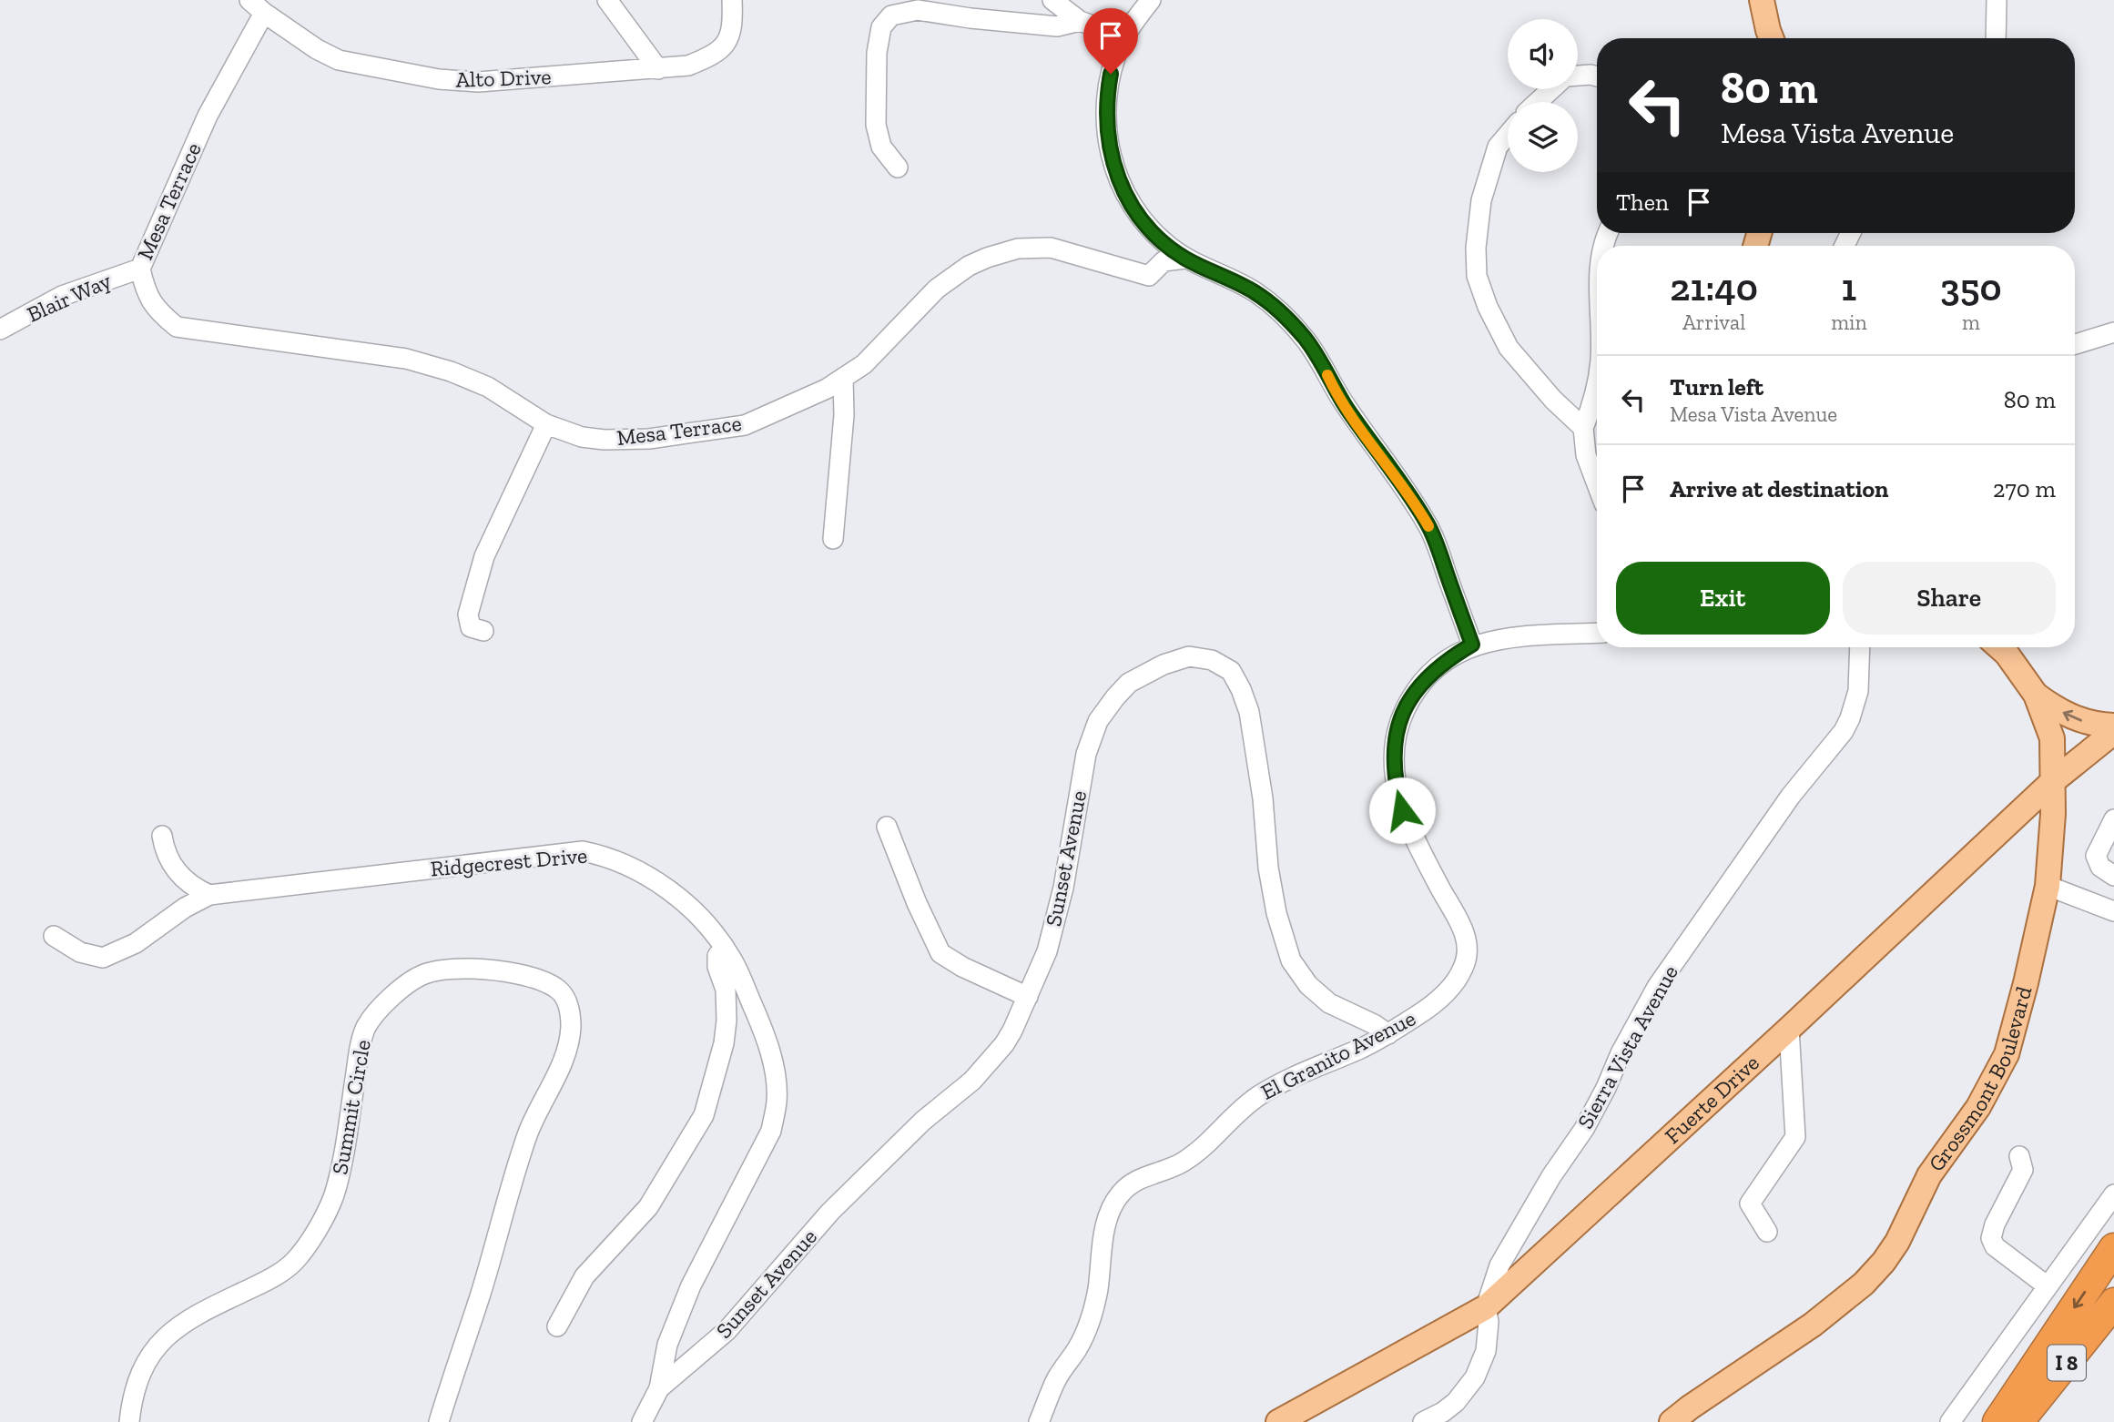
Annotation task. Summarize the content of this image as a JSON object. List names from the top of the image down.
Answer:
{
  "streets": {
    "highway": ["I 8"],
    "main road": ["Grossmont Boulevard", "Fuerte Drive"],
    "street": [
      "Alto Drive",
      "Mesa Terrace",
      "Blair Way",
      "Sunset Avenue",
      "Ridgecrest Drive",
      "Sierra Vista Avenue",
      "El Granito Avenue",
      "Summit Circle"
    ]
  },
  "crossings": [
    ["Alto Drive", "Mesa Terrace"],
    ["Mesa Terrace", "Blair Way"],
    ["Sunset Avenue", "Ridgecrest Drive"],
    ["Sunset Avenue", "El Granito Avenue"],
    ["Sierra Vista Avenue", "Fuerte Drive"],
    ["Grossmont Boulevard", "Fuerte Drive"]
  ],
  "page": {
    "turn": ["80 m", "Mesa Vista Avenue"],
    "then": "Then",
    "eta": [
      "21:40",
      "Arrival",
      "1",
      "min",
      "350",
      "m"
    ],
    "list": [
      {
        "name": "Turn left",
        "note": "Mesa Vista Avenue",
        "value": "80 m"
      },
      {
        "name": "Arrive at destination",
        "value": "270 m"
      }
    ],
    "buttons": ["Exit", "Share"]
  }
}
